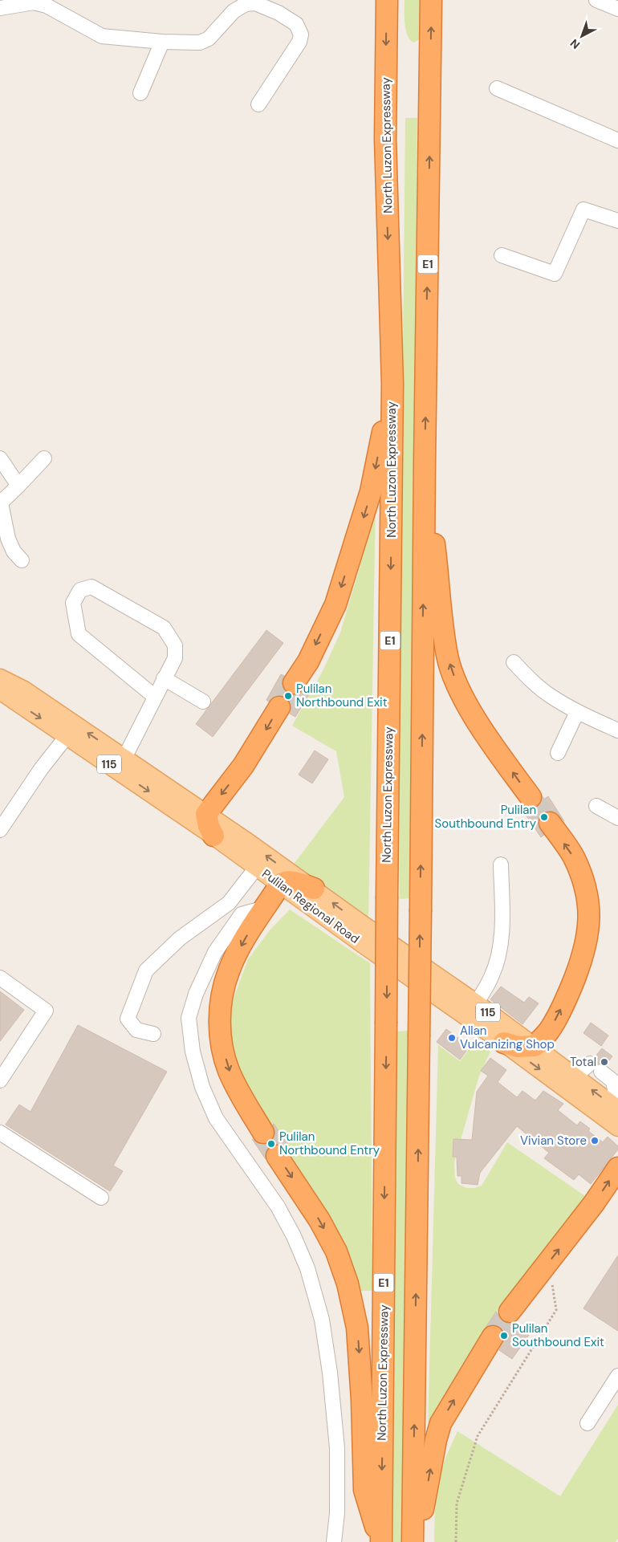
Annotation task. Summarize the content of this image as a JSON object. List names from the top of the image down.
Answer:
{
  "streets": {
    "highway": ["North Luzon Expressway", "E1"],
    "main road": ["115", "Pulilan Regional Road"]
  },
  "places": [
    "Pulilan Northbound Exit",
    "Pulilan Southbound Entry",
    "Allan Vulcanizing Shop",
    "Total",
    "Vivian Store",
    "Pulilan Northbound Entry",
    "Pulilan Southbound Exit"
  ],
  "north": "bottom left"
}
